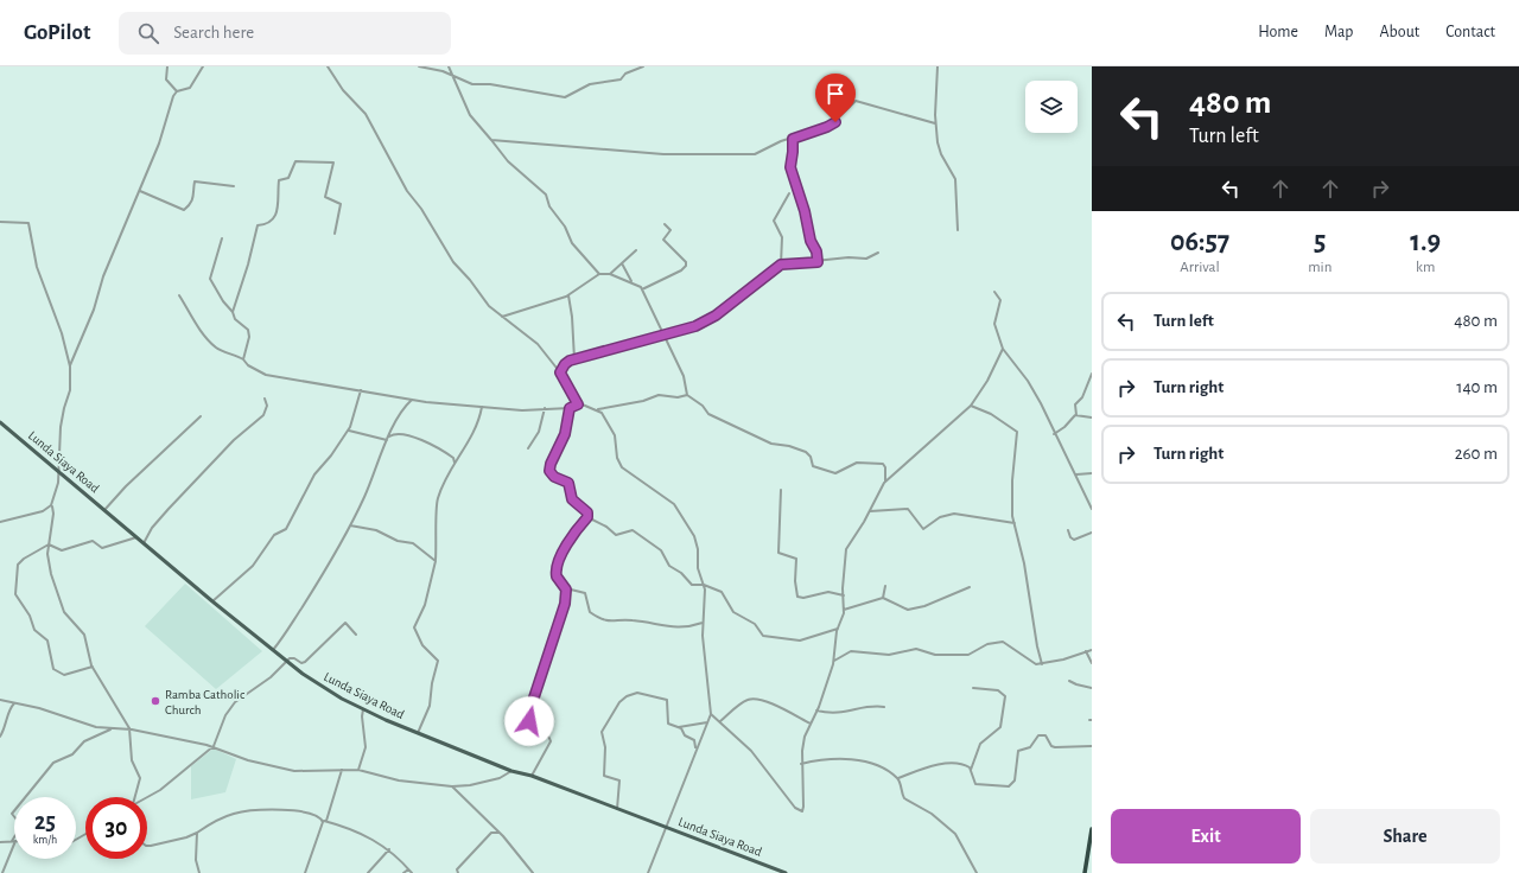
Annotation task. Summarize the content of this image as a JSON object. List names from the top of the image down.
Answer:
{
  "streets": {
    "main road": ["Lunda Siaya Road"]
  },
  "places": ["Ramba Catholic Church"],
  "page": {
    "header": "GoPilot",
    "search": "Search here",
    "nav": [
      "Home",
      "Map",
      "About",
      "Contact"
    ],
    "turn": ["480 m", "Turn left"],
    "eta": [
      "06:57",
      "Arrival",
      "5",
      "min",
      "1.9",
      "km"
    ],
    "list": [
      {
        "name": "Turn left",
        "value": "480 m"
      },
      {
        "name": "Turn right",
        "value": "140 m"
      },
      {
        "name": "Turn right",
        "value": "260 m"
      }
    ],
    "speed": "25 km/h",
    "limit": "30",
    "buttons": ["Exit", "Share"]
  }
}
